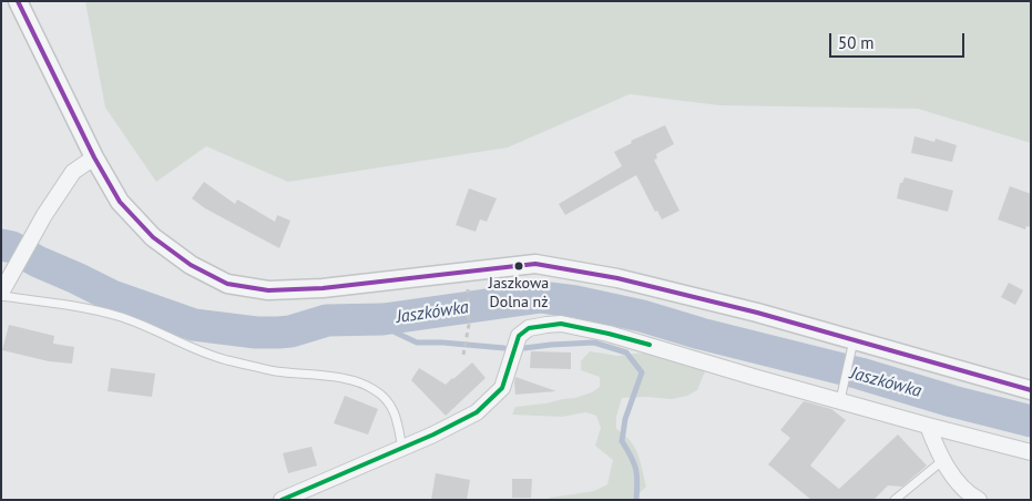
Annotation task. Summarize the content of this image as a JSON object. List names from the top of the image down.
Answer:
{
  "water": ["Jaszkówka"],
  "places": ["Jaszkowa Dolna nż"],
  "scale_bar": "50 m"
}
